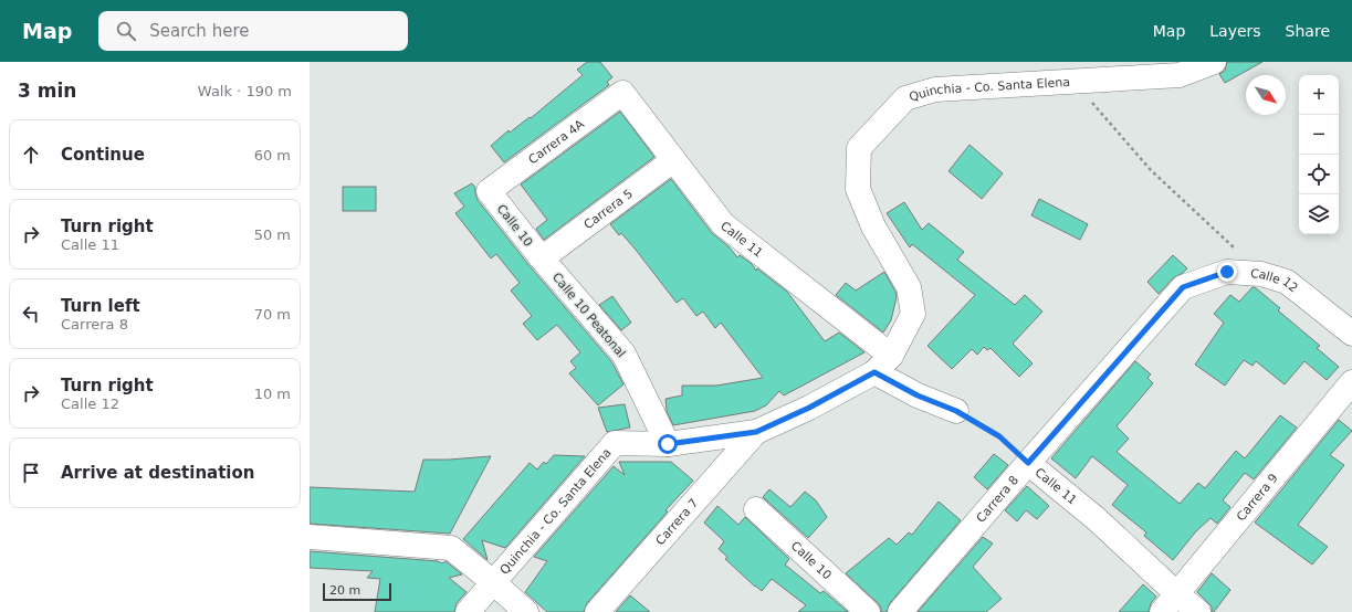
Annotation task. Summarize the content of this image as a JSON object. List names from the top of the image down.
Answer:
{
  "streets": {
    "street": [
      "Quinchia - Co. Santa Elena",
      "Carrera 4A",
      "Carrera 5",
      "Calle 10",
      "Calle 11",
      "Calle 12",
      "Calle 10 Peatonal",
      "Carrera 9",
      "Carrera 8",
      "Carrera 7"
    ]
  },
  "crossings": [
    ["Quinchia - Co. Santa Elena", "Calle 11"],
    ["Quinchia - Co. Santa Elena", "Calle 10 Peatonal"],
    ["Quinchia - Co. Santa Elena", "Carrera 7"],
    ["Carrera 4A", "Calle 10"],
    ["Carrera 4A", "Calle 11"],
    ["Carrera 5", "Calle 10"],
    ["Carrera 5", "Calle 11"],
    ["Carrera 5", "Calle 10 Peatonal"],
    ["Calle 10", "Calle 10 Peatonal"],
    ["Calle 11", "Carrera 9"],
    ["Calle 11", "Carrera 8"],
    ["Calle 12", "Carrera 8"]
  ],
  "scale_bar": "20 m",
  "north": "bottom right",
  "page": {
    "header": "Map",
    "search": "Search here",
    "nav": ["Map", "Layers", "Share"],
    "heading": ["3 min", "Walk · 190 m"],
    "map_buttons": ["+", "−"],
    "list": [
      ["Continue", "60 m"],
      ["Turn right", "Calle 11", "50 m"],
      ["Turn left", "Carrera 8", "70 m"],
      ["Turn right", "Calle 12", "10 m"],
      "Arrive at destination"
    ],
    "scale": "20 m"
  }
}
